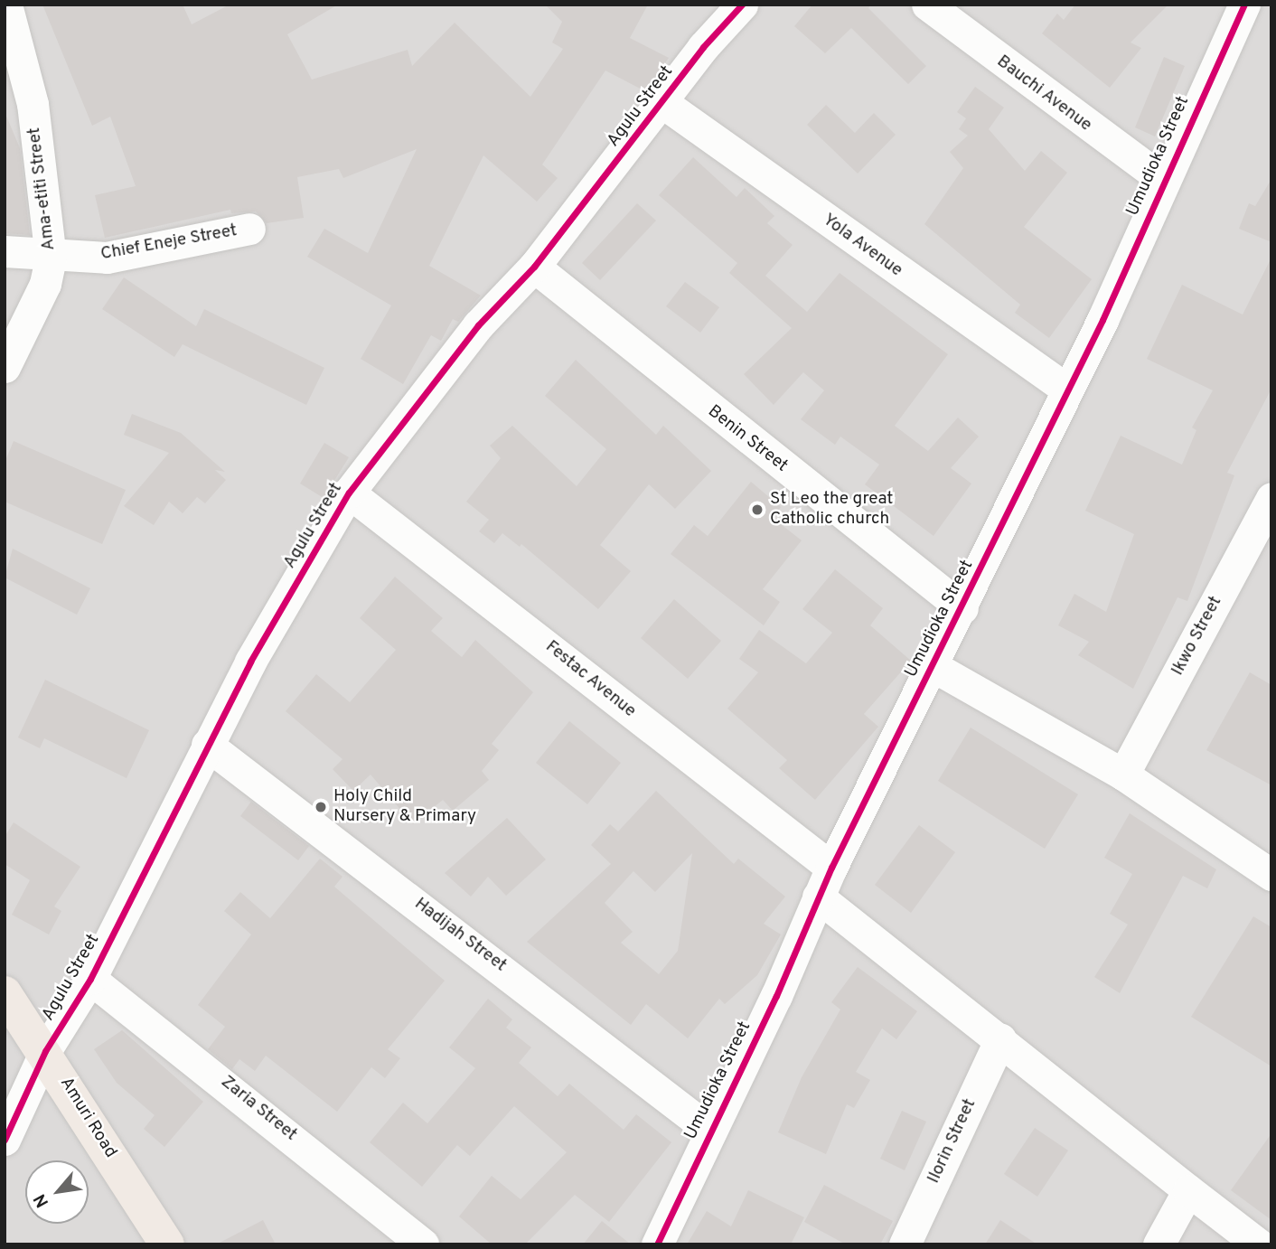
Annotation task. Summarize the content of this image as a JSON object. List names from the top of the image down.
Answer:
{
  "streets": {
    "main road": ["Amuri Road"],
    "street": [
      "Bauchi Avenue",
      "Agulu Street",
      "Umudioka Street",
      "Ama-etiti Street",
      "Chief Eneje Street",
      "Yola Avenue",
      "Benin Street",
      "Ikwo Street",
      "Festac Avenue",
      "Hadijah Street",
      "Zaria Street",
      "Ilorin Street"
    ]
  },
  "crossings": [
    ["Bauchi Avenue", "Umudioka Street"],
    ["Agulu Street", "Yola Avenue"],
    ["Agulu Street", "Benin Street"],
    ["Agulu Street", "Festac Avenue"],
    ["Agulu Street", "Hadijah Street"],
    ["Agulu Street", "Zaria Street"],
    ["Agulu Street", "Amuri Road"],
    ["Umudioka Street", "Yola Avenue"],
    ["Umudioka Street", "Benin Street"],
    ["Umudioka Street", "Festac Avenue"],
    ["Umudioka Street", "Hadijah Street"],
    ["Ama-etiti Street", "Chief Eneje Street"]
  ],
  "places": ["St Leo the great Catholic church", "Holy Child Nursery & Primary"],
  "north": "bottom left"
}
